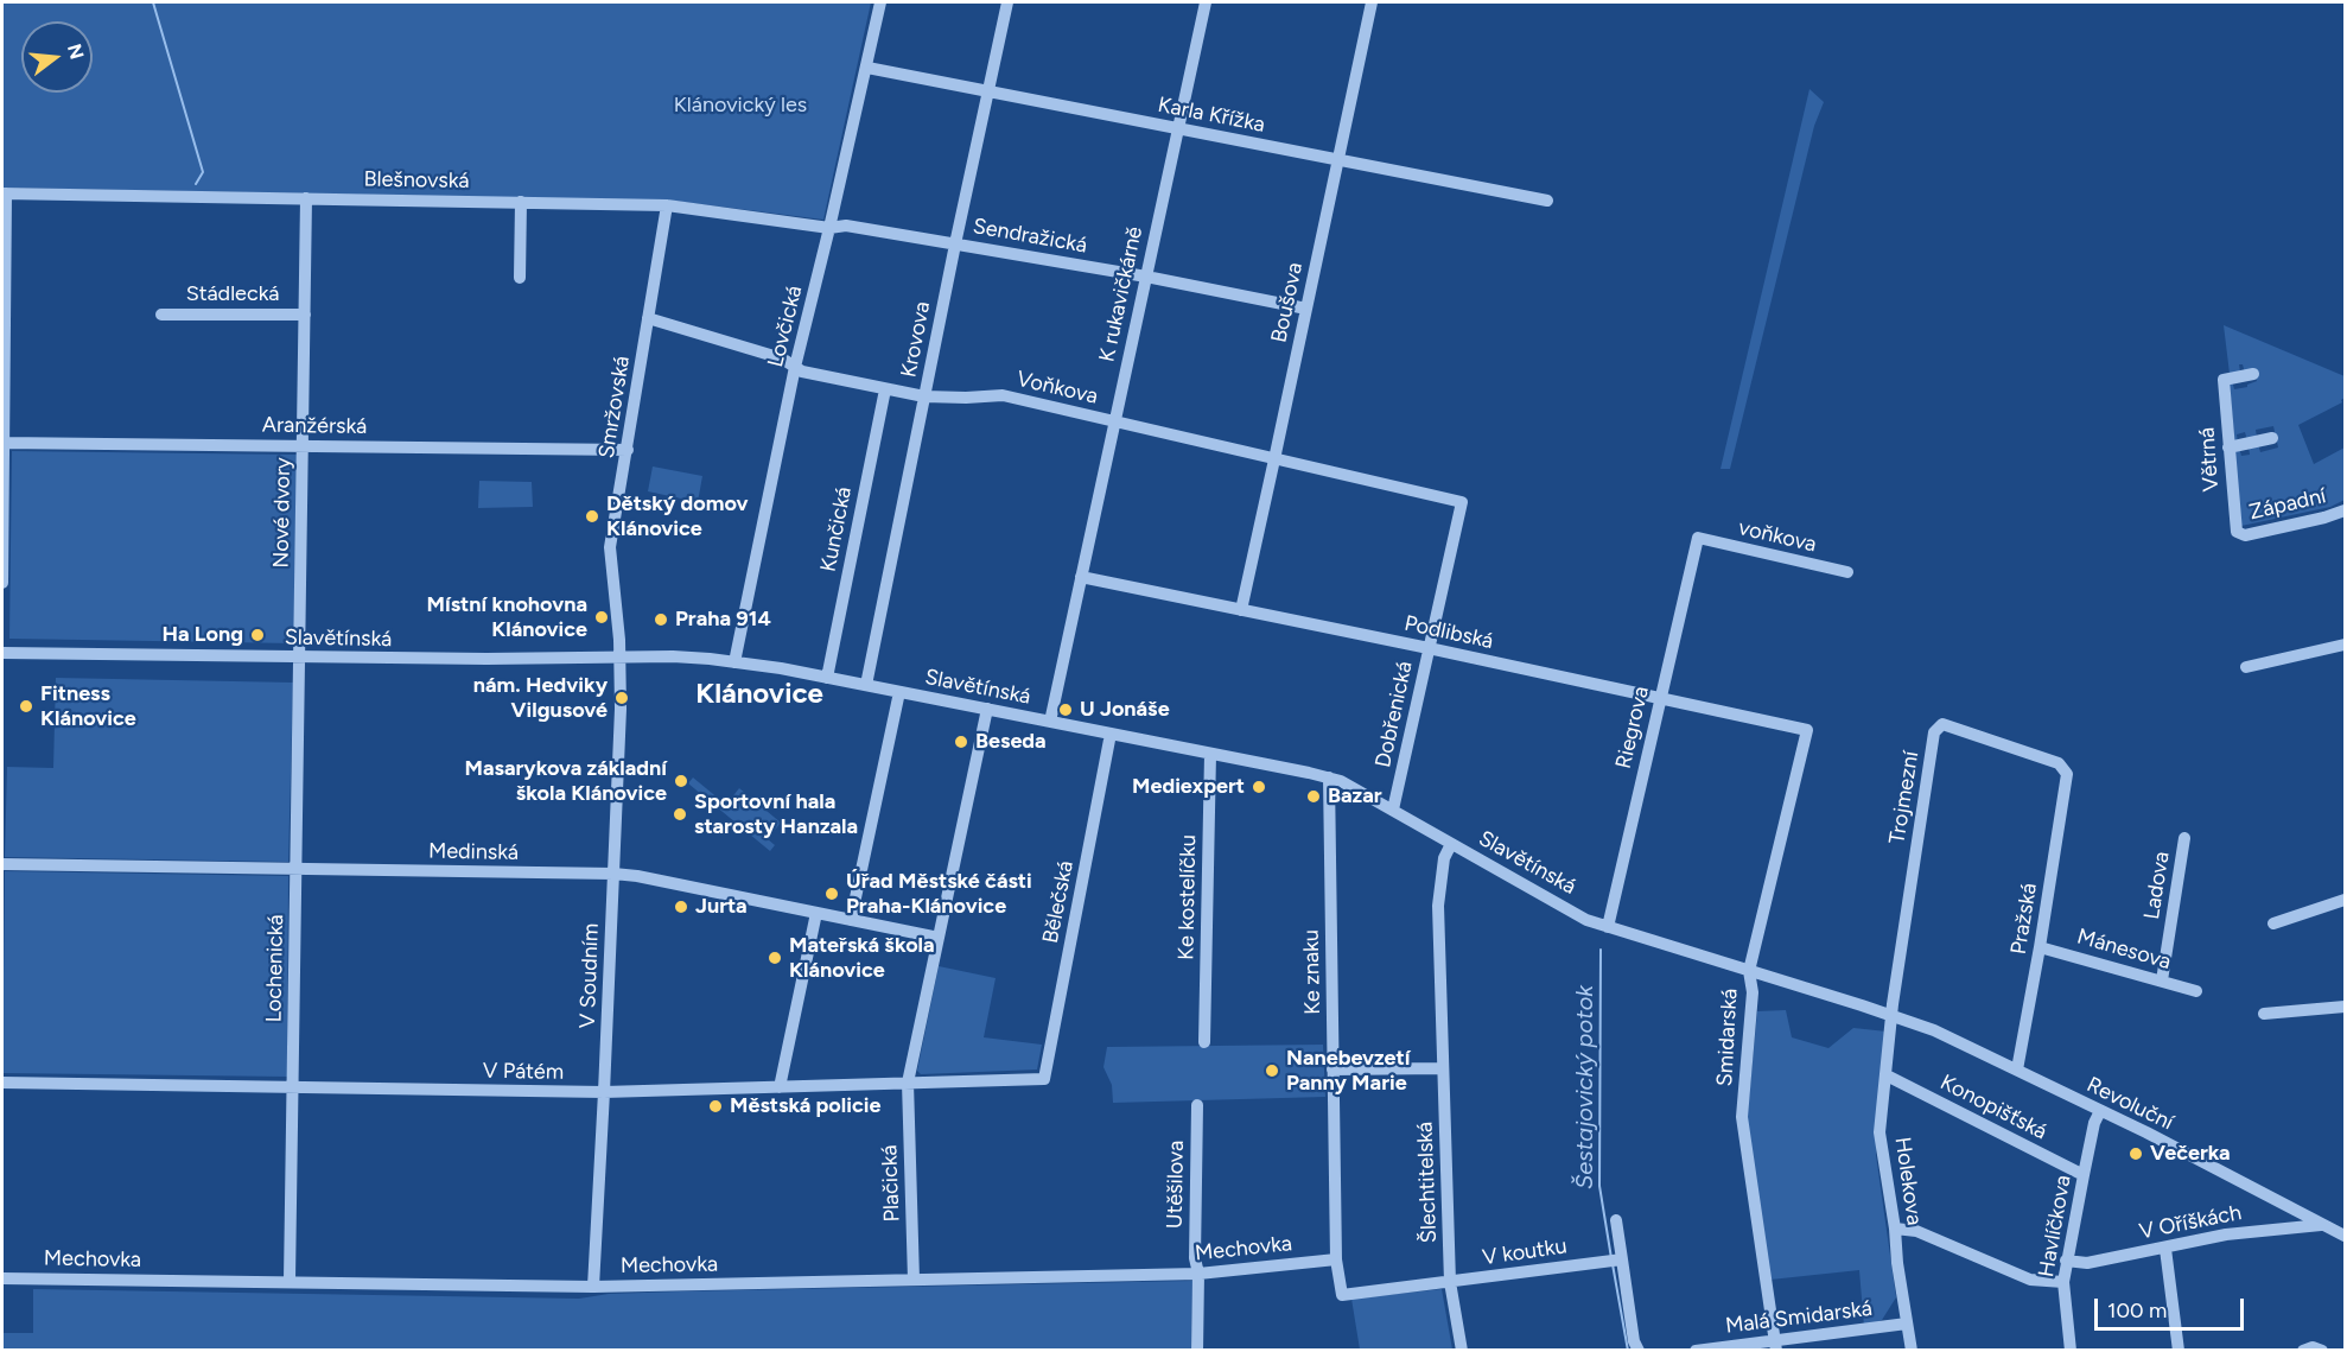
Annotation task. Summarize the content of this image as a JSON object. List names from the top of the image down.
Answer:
{
  "streets": {
    "street": [
      "Karla Křížka",
      "Blešnovská",
      "Sendražická",
      "Stádlecká",
      "K rukavičkárně",
      "Boušova",
      "Lovčická",
      "Krovova",
      "Voňkova",
      "Smržovská",
      "Aranžérská",
      "Větrná",
      "Západní",
      "Nové dvory",
      "Kunčická",
      "voňkova",
      "Podlibská",
      "Slavětínská",
      "Dobřenická",
      "Riegrova",
      "Trojmezní",
      "Medinská",
      "Ladova",
      "Ke kostelíčku",
      "Bělečská",
      "Pražská",
      "Mánesova",
      "Lochenická",
      "Ke znaku",
      "V Soudním",
      "Smidarská",
      "V Pátém",
      "Revoluční",
      "Konopišťská",
      "Holekova",
      "Šlechtitelská",
      "Plačická",
      "Utěšilova",
      "V Oříškách",
      "Havlíčkova",
      "Mechovka",
      "V koutku",
      "Malá Smidarská"
    ]
  },
  "crossings": [
    ["Karla Křížka", "K rukavičkárně"],
    ["Karla Křížka", "Boušova"],
    ["Karla Křížka", "Lovčická"],
    ["Karla Křížka", "Krovova"],
    ["Blešnovská", "Sendražická"],
    ["Blešnovská", "Lovčická"],
    ["Blešnovská", "Smržovská"],
    ["Blešnovská", "Nové dvory"],
    ["Sendražická", "K rukavičkárně"],
    ["Sendražická", "Boušova"],
    ["Sendražická", "Lovčická"],
    ["Sendražická", "Krovova"],
    ["Stádlecká", "Nové dvory"],
    ["K rukavičkárně", "Voňkova"],
    ["K rukavičkárně", "Podlibská"],
    ["K rukavičkárně", "Slavětínská"],
    ["Boušova", "Voňkova"],
    ["Boušova", "Podlibská"],
    ["Lovčická", "Voňkova"],
    ["Lovčická", "Slavětínská"],
    ["Krovova", "Voňkova"],
    ["Krovova", "Slavětínská"],
    ["Voňkova", "Smržovská"],
    ["Voňkova", "Kunčická"],
    ["Voňkova", "Dobřenická"],
    ["Smržovská", "Aranžérská"],
    ["Smržovská", "Slavětínská"],
    ["Smržovská", "V Soudním"],
    ["Aranžérská", "Nové dvory"],
    ["Větrná", "Západní"],
    ["Nové dvory", "Slavětínská"],
    ["Nové dvory", "Lochenická"],
    ["Kunčická", "Slavětínská"],
    ["voňkova", "Riegrova"],
    ["Podlibská", "Dobřenická"],
    ["Podlibská", "Riegrova"],
    ["Podlibská", "Smidarská"],
    ["Slavětínská", "Dobřenická"],
    ["Slavětínská", "Riegrova"],
    ["Slavětínská", "Trojmezní"],
    ["Slavětínská", "Ke kostelíčku"],
    ["Slavětínská", "Bělečská"],
    ["Slavětínská", "Lochenická"],
    ["Slavětínská", "Ke znaku"],
    ["Slavětínská", "Smidarská"],
    ["Slavětínská", "Revoluční"],
    ["Slavětínská", "Holekova"],
    ["Slavětínská", "Šlechtitelská"],
    ["Slavětínská", "Plačická"],
    ["Trojmezní", "Pražská"],
    ["Trojmezní", "Revoluční"],
    ["Trojmezní", "Holekova"],
    ["Medinská", "Lochenická"],
    ["Medinská", "V Soudním"],
    ["Medinská", "Plačická"],
    ["Ladova", "Mánesova"],
    ["Bělečská", "V Pátém"],
    ["Pražská", "Mánesova"],
    ["Pražská", "Revoluční"],
    ["Lochenická", "V Pátém"],
    ["Lochenická", "Mechovka"],
    ["Ke znaku", "Šlechtitelská"],
    ["Ke znaku", "Mechovka"],
    ["Ke znaku", "V koutku"],
    ["V Soudním", "V Pátém"],
    ["V Soudním", "Mechovka"],
    ["Smidarská", "Malá Smidarská"],
    ["V Pátém", "Plačická"],
    ["Revoluční", "Holekova"],
    ["Revoluční", "V Oříškách"],
    ["Revoluční", "Havlíčkova"],
    ["Konopišťská", "Holekova"],
    ["Konopišťská", "Havlíčkova"],
    ["Holekova", "Malá Smidarská"],
    ["Šlechtitelská", "V koutku"],
    ["Plačická", "Mechovka"],
    ["Utěšilova", "Mechovka"],
    ["V Oříškách", "Havlíčkova"]
  ],
  "districts": ["Klánovice"],
  "water": ["Šestajovický potok"],
  "parks": ["Klánovický les"],
  "places": [
    "Dětský domov Klánovice",
    "Místní knohovna Klánovice",
    "Praha 914",
    "Ha Long",
    "nám. Hedviky Vilgusové",
    "Fitness Klánovice",
    "U Jonáše",
    "Beseda",
    "Masarykova základní škola Klánovice",
    "Mediexpert",
    "Bazar",
    "Sportovní hala starosty Hanzala",
    "Úřad Městské části Praha-Klánovice",
    "Jurta",
    "Mateřská škola Klánovice",
    "Nanebevzetí Panny Marie",
    "Městská policie",
    "Večerka"
  ],
  "scale_bar": "100 m",
  "north": "right"
}
